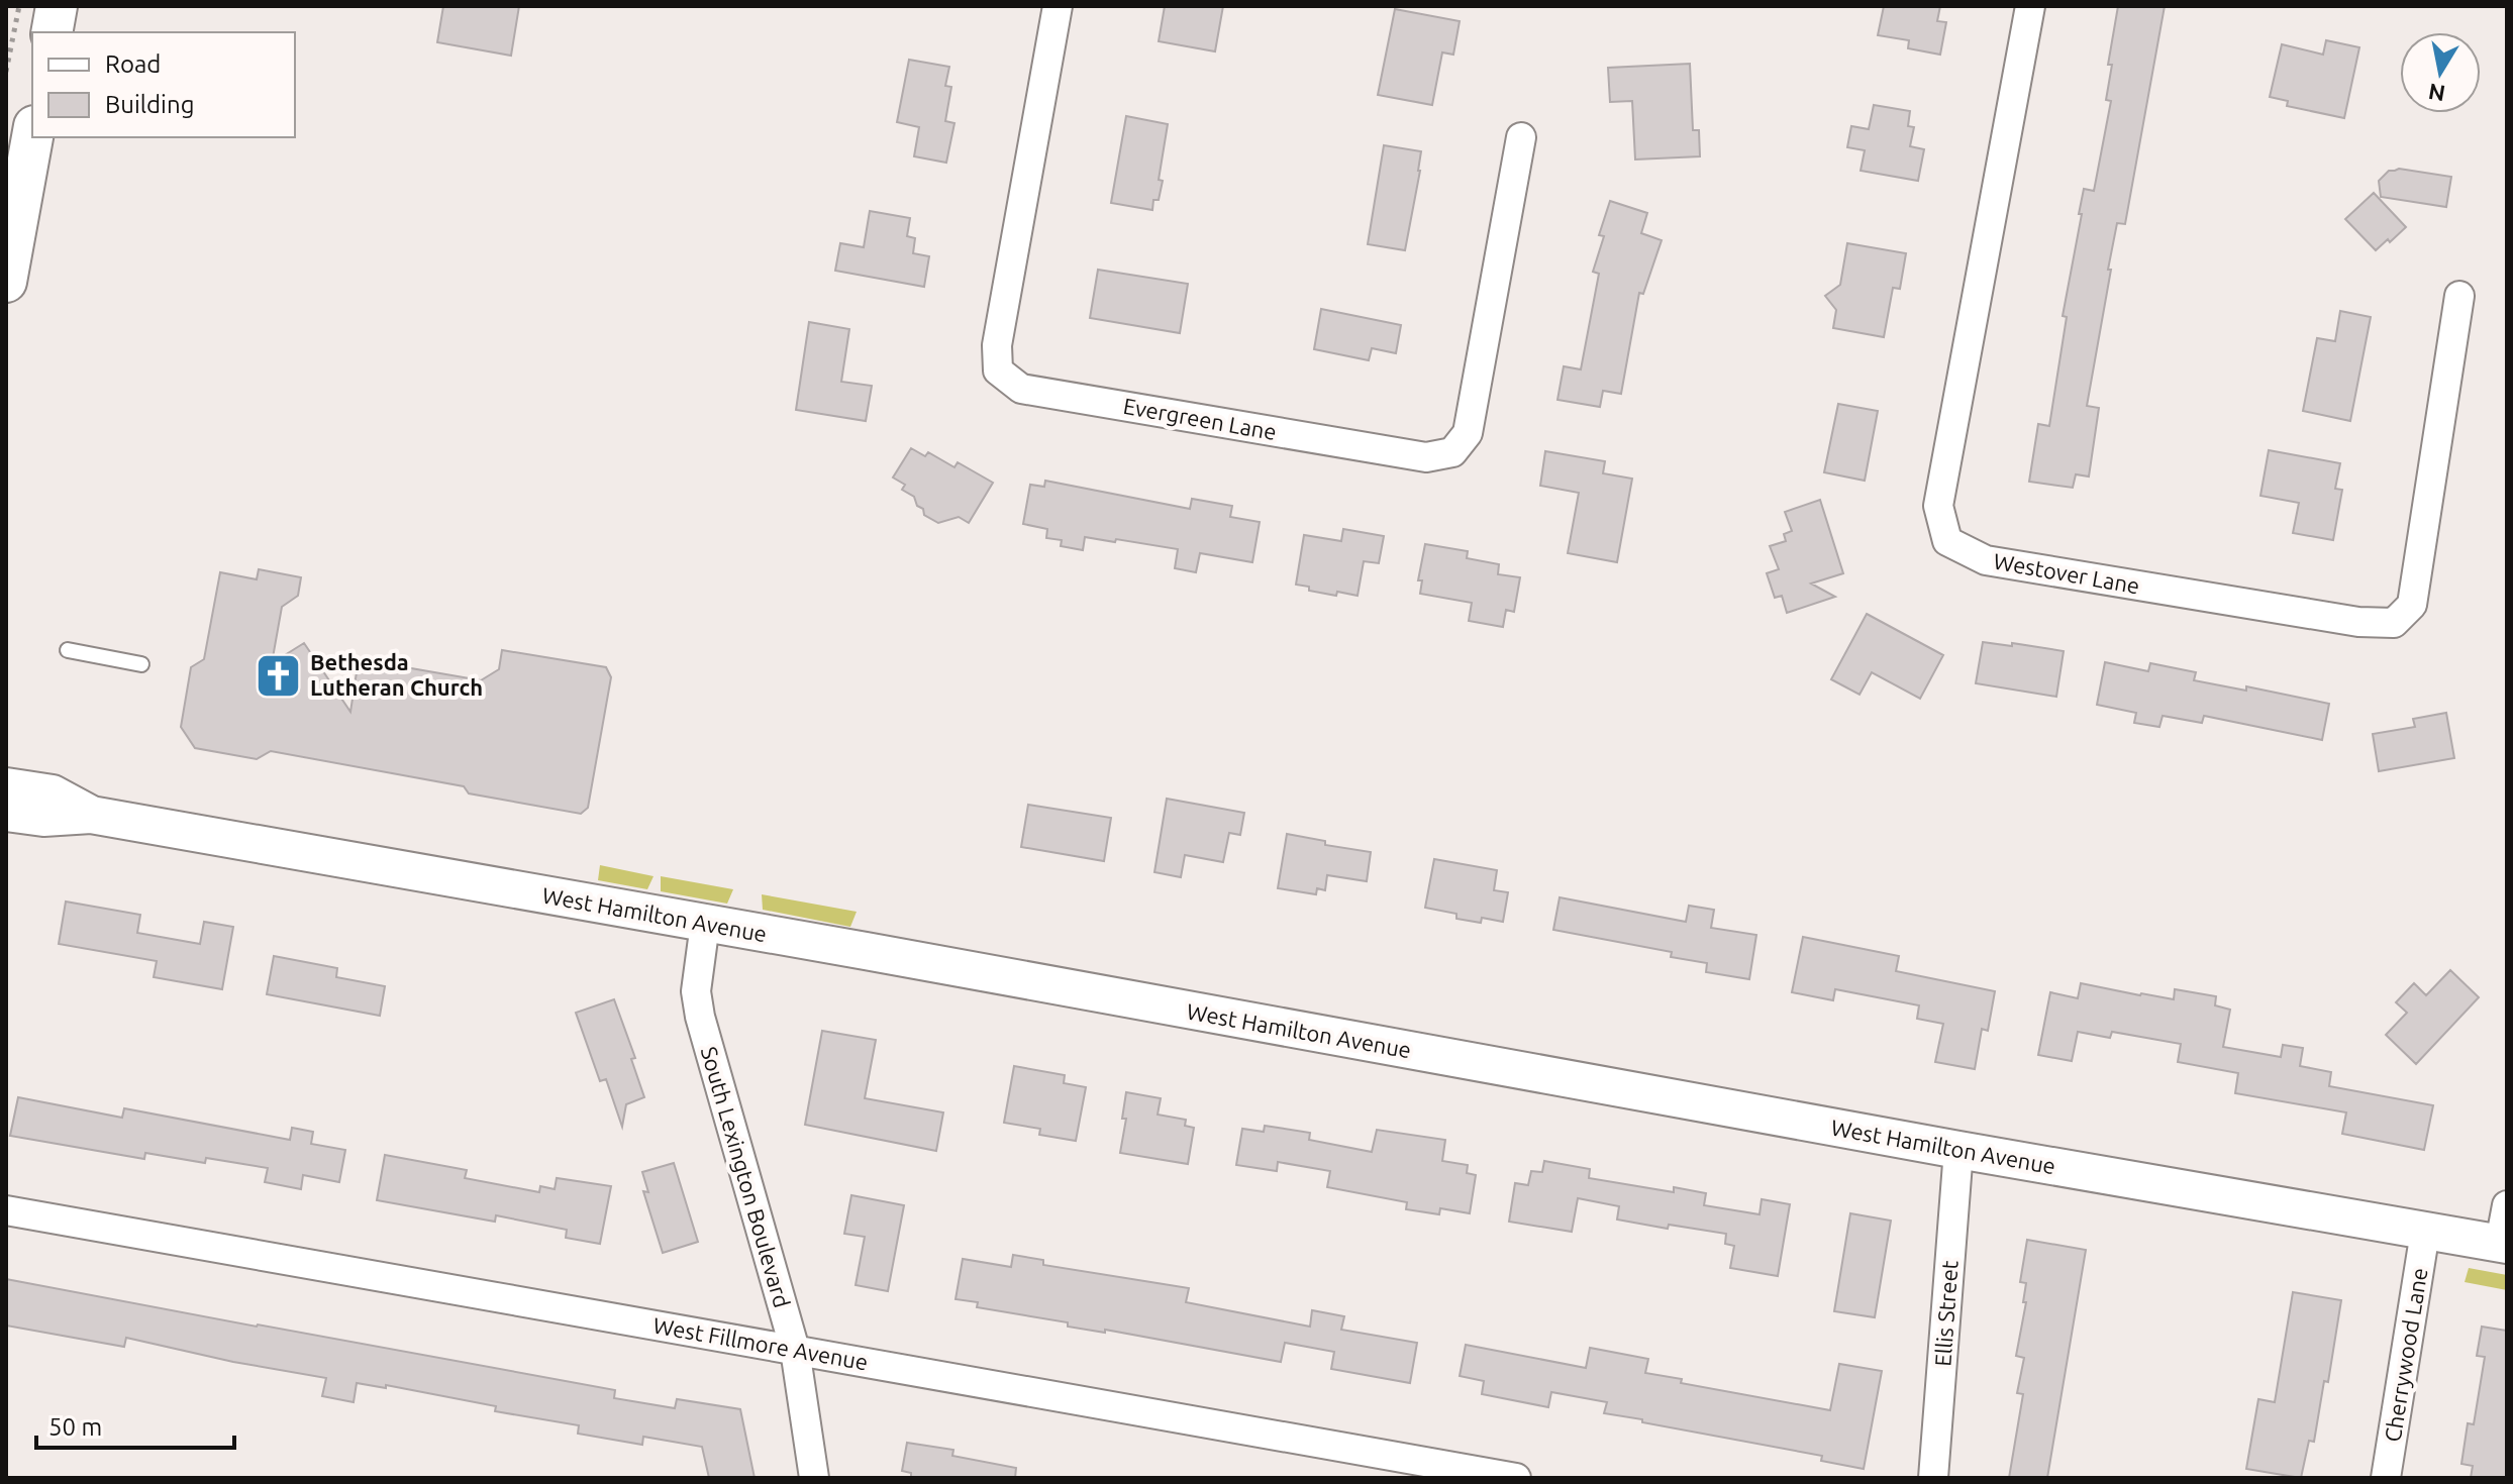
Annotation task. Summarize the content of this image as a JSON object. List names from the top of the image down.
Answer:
{
  "streets": {
    "street": [
      "Evergreen Lane",
      "Westover Lane",
      "West Hamilton Avenue",
      "South Lexington Boulevard",
      "Ellis Street",
      "West Fillmore Avenue",
      "Cherrywood Lane"
    ]
  },
  "crossings": [
    ["West Hamilton Avenue", "South Lexington Boulevard"],
    ["West Hamilton Avenue", "Ellis Street"],
    ["West Hamilton Avenue", "Cherrywood Lane"],
    ["South Lexington Boulevard", "West Fillmore Avenue"]
  ],
  "places": {
    "church": ["Bethesda Lutheran Church"]
  },
  "legend": ["Road", "Building"],
  "scale_bar": "50 m",
  "north": "bottom"
}
